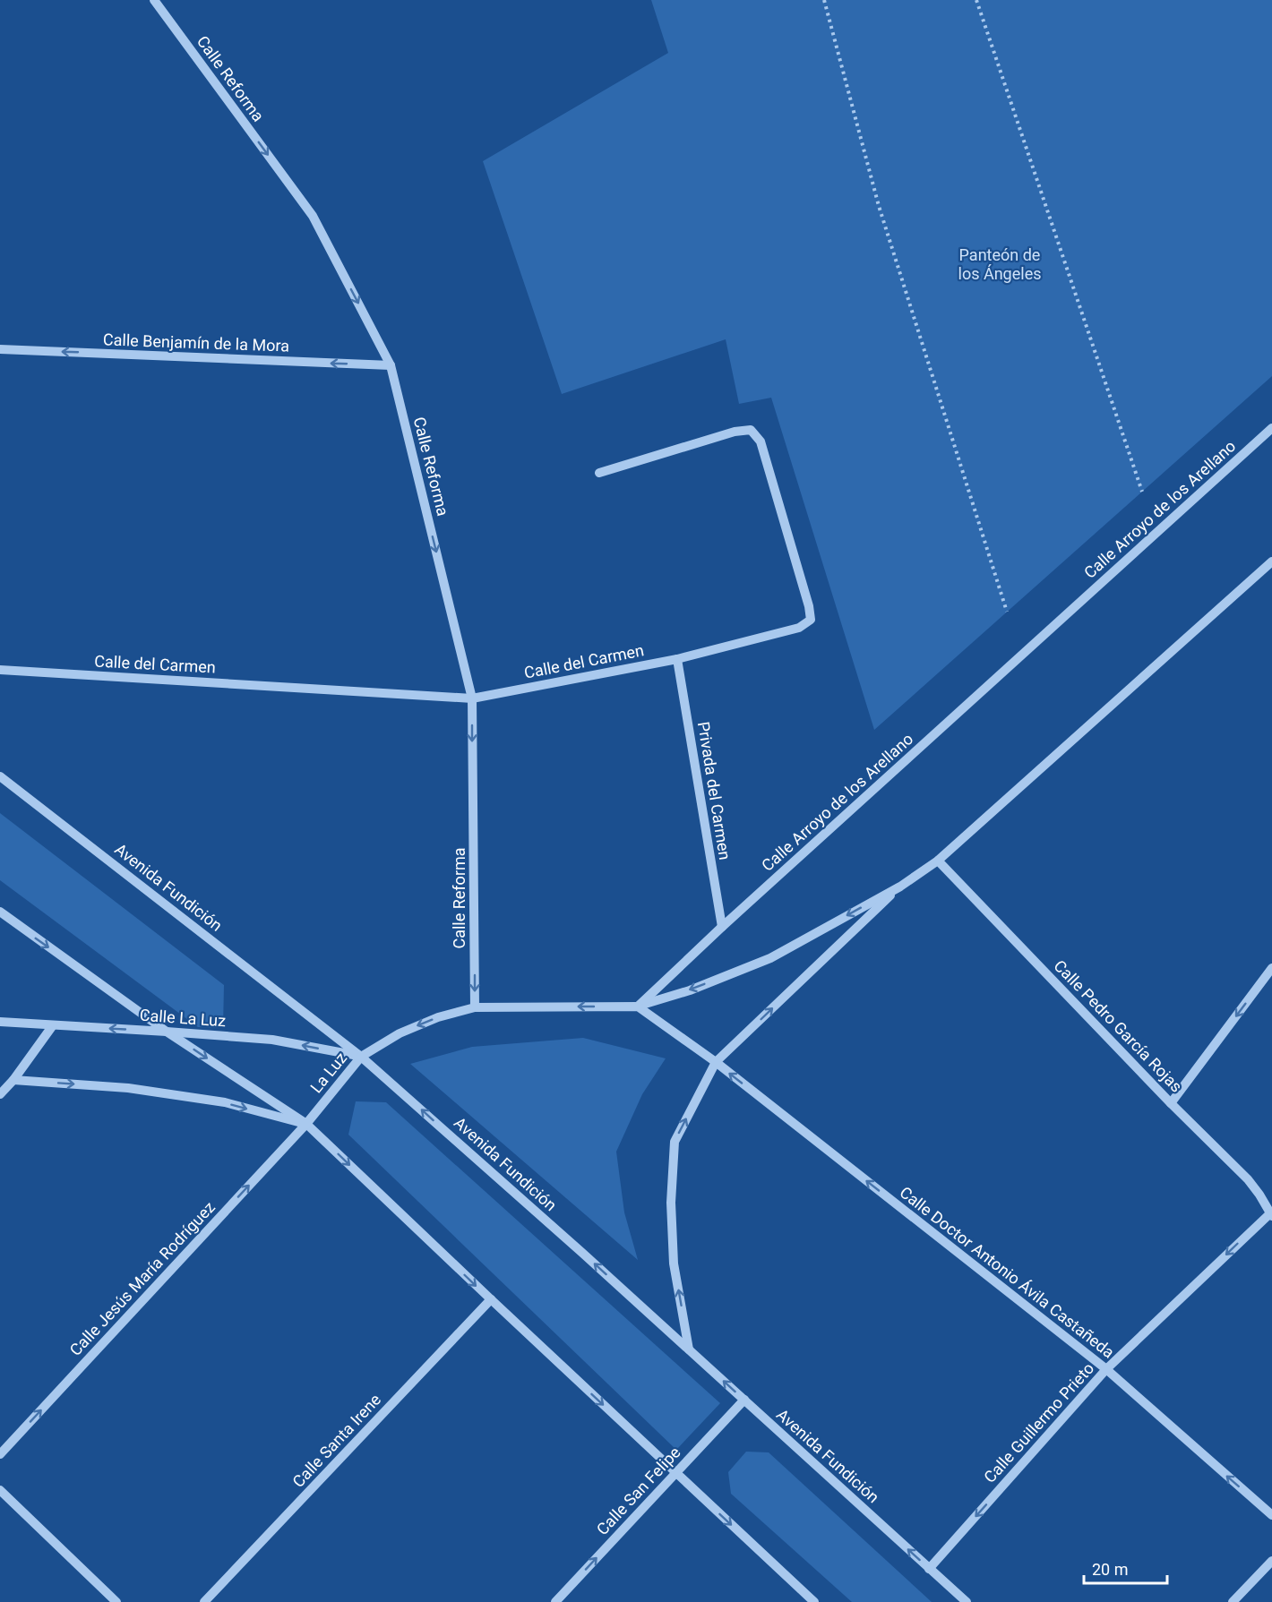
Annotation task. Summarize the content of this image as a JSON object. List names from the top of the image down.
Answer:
{
  "streets": {
    "street": [
      "Calle Reforma",
      "Calle Benjamín de la Mora",
      "Calle Arroyo de los Arellano",
      "Calle del Carmen",
      "Privada del Carmen",
      "Avenida Fundición",
      "Calle La Luz",
      "Calle Pedro García Rojas",
      "La Luz",
      "Calle Doctor Antonio Ávila Castañeda",
      "Calle Jesús María Rodríguez",
      "Calle Guillermo Prieto",
      "Calle Santa Irene",
      "Calle San Felipe"
    ]
  },
  "crossings": [
    ["Calle Reforma", "Calle Benjamín de la Mora"],
    ["Calle Reforma", "Calle del Carmen"],
    ["Calle Reforma", "La Luz"],
    ["Calle Arroyo de los Arellano", "Privada del Carmen"],
    ["Calle Arroyo de los Arellano", "La Luz"],
    ["Calle del Carmen", "Privada del Carmen"],
    ["Avenida Fundición", "Calle La Luz"],
    ["Avenida Fundición", "La Luz"],
    ["Avenida Fundición", "Calle Guillermo Prieto"],
    ["Avenida Fundición", "Calle San Felipe"],
    ["Calle La Luz", "La Luz"],
    ["Calle Pedro García Rojas", "Calle Guillermo Prieto"],
    ["La Luz", "Calle Jesús María Rodríguez"],
    ["Calle Doctor Antonio Ávila Castañeda", "Calle Guillermo Prieto"]
  ],
  "one_way": [
    "Calle Reforma",
    "Calle Benjamín de la Mora",
    "Avenida Fundición",
    "La Luz",
    "Calle Doctor Antonio Ávila Castañeda",
    "Calle Jesús María Rodríguez",
    "Calle Guillermo Prieto",
    "Calle San Felipe"
  ],
  "parks": ["Panteón de los Ángeles"],
  "scale_bar": "20 m"
}
